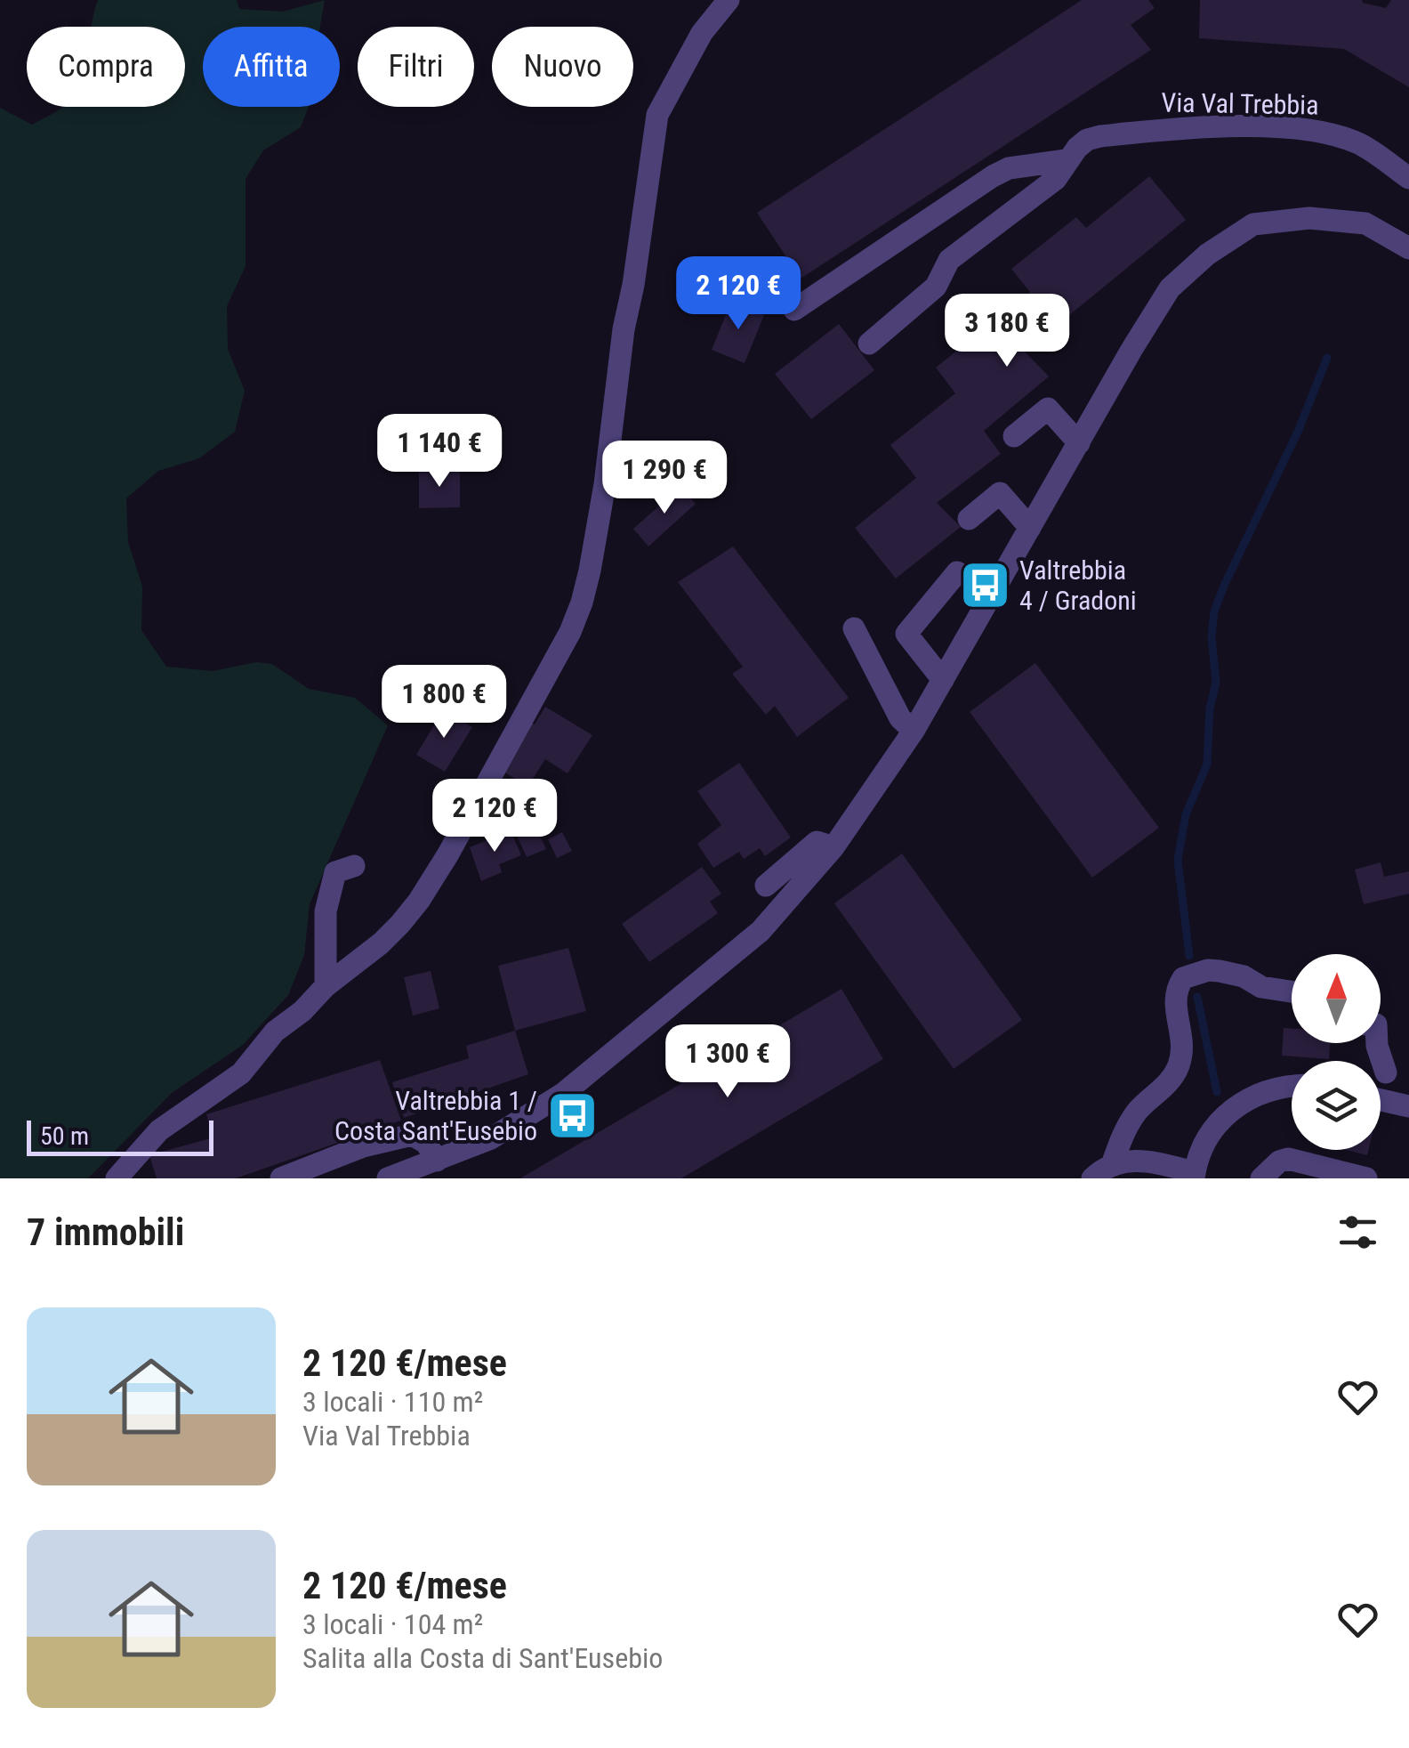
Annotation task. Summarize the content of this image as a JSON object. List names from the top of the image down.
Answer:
{
  "streets": {
    "street": ["Via Val Trebbia"]
  },
  "places": {
    "bus stop": ["Valtrebbia 4 / Gradoni", "Valtrebbia 1 / Costa Sant'Eusebio"]
  },
  "scale_bar": "50 m",
  "north": "top",
  "page": {
    "chip": [
      "Compra",
      "Affitta",
      "Filtri",
      "Nuovo"
    ],
    "price": [
      "2 120 €",
      "3 180 €",
      "1 140 €",
      "1 290 €",
      "1 800 €",
      "2 120 €",
      "1 300 €"
    ],
    "scale": "50 m",
    "heading": "7 immobili",
    "list": [
      {
        "name": "2 120 €/mese",
        "note": "3 locali · 110 m² · Via Val Trebbia"
      },
      {
        "name": "2 120 €/mese",
        "note": "3 locali · 104 m² · Salita alla Costa di Sant'Eusebio"
      }
    ]
  }
}
